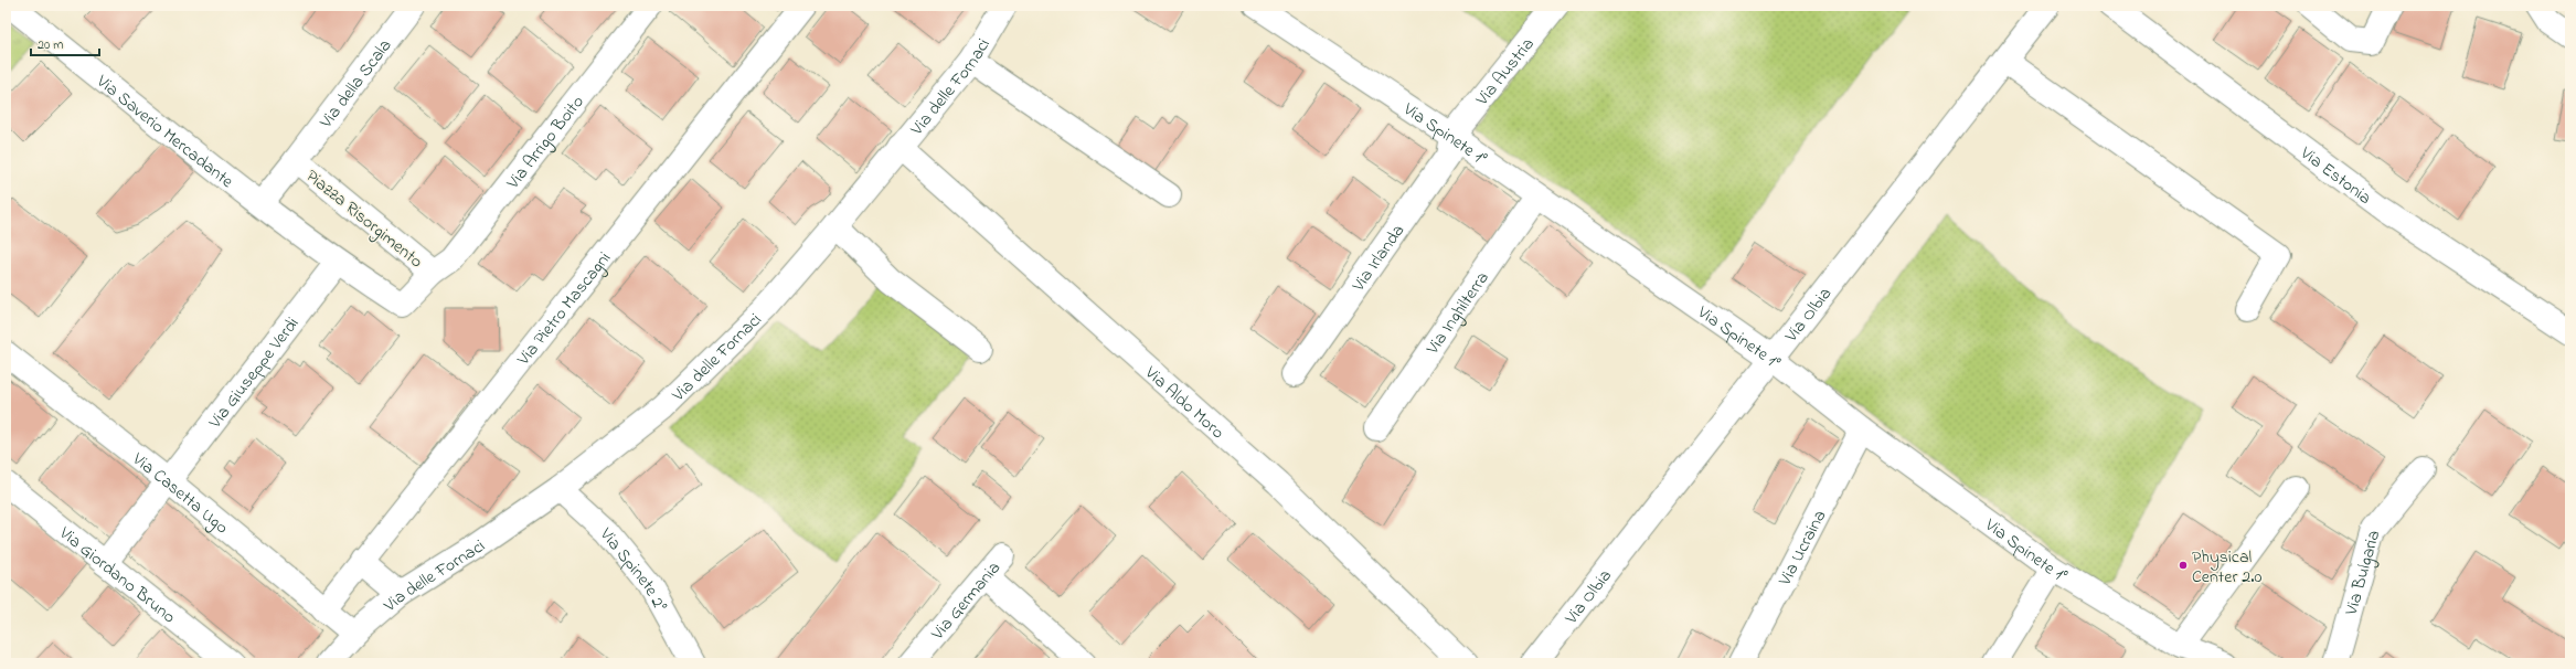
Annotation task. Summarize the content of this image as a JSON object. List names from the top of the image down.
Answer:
{
  "streets": {
    "street": [
      "Via Austria",
      "Via della Scala",
      "Via delle Fornaci",
      "Via Saverio Mercadante",
      "Via Spinete 1°",
      "Via Arrigo Boito",
      "Via Estonia",
      "Piazza Risorgimento",
      "Via Irlanda",
      "Via Pietro Mascagni",
      "Via Inghilterra",
      "Via Olbia",
      "Via Giuseppe Verdi",
      "Via Aldo Moro",
      "Via Casetta Ugo",
      "Via Ucraina",
      "Via Spinete 2°",
      "Via Giordano Bruno",
      "Via Bulgaria",
      "Via Germania"
    ]
  },
  "crossings": [
    ["Via Austria", "Via Spinete 1°"],
    ["Via Austria", "Via Irlanda"],
    ["Via della Scala", "Piazza Risorgimento"],
    ["Via delle Fornaci", "Via Aldo Moro"],
    ["Via delle Fornaci", "Via Casetta Ugo"],
    ["Via delle Fornaci", "Via Spinete 2°"],
    ["Via Saverio Mercadante", "Piazza Risorgimento"],
    ["Via Spinete 1°", "Via Irlanda"],
    ["Via Spinete 1°", "Via Inghilterra"],
    ["Via Spinete 1°", "Via Olbia"],
    ["Via Spinete 1°", "Via Ucraina"],
    ["Via Arrigo Boito", "Piazza Risorgimento"],
    ["Piazza Risorgimento", "Via Giuseppe Verdi"],
    ["Via Pietro Mascagni", "Via Casetta Ugo"],
    ["Via Giuseppe Verdi", "Via Casetta Ugo"],
    ["Via Giuseppe Verdi", "Via Giordano Bruno"]
  ],
  "places": ["Physical Center 2.0"],
  "scale_bar": "20 m"
}
